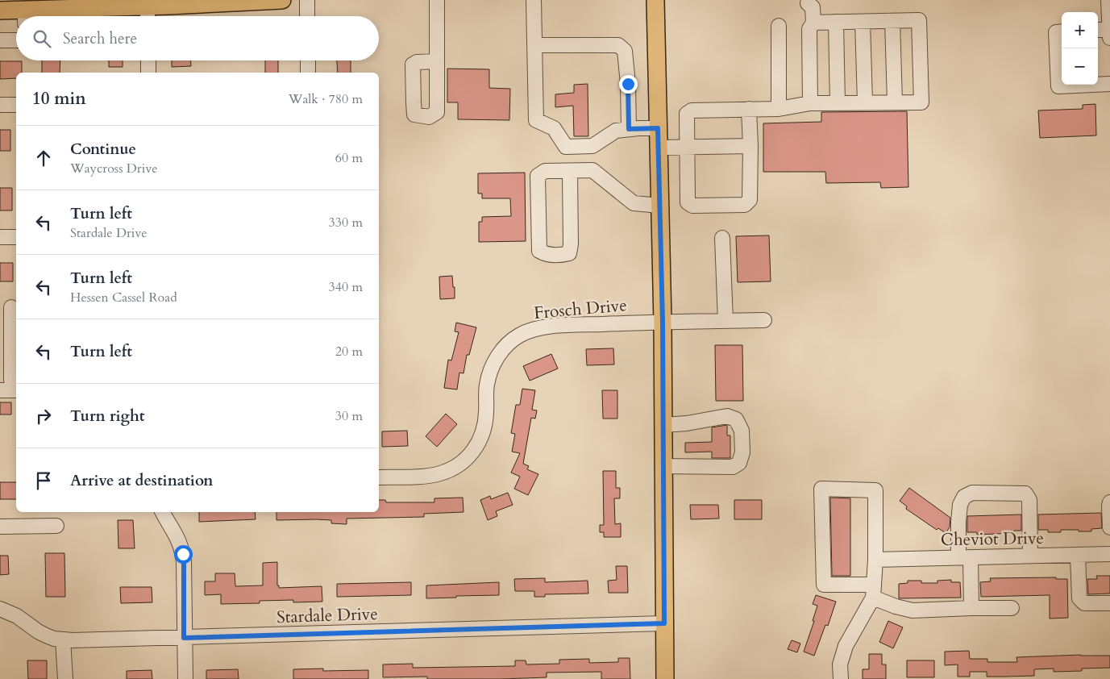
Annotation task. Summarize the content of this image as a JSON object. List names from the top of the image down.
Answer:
{
  "streets": {
    "street": ["Frosch Drive", "Cheviot Drive", "Stardale Drive"]
  },
  "page": {
    "map_buttons": ["+", "−"],
    "search": "Search here",
    "heading": ["10 min", "Walk · 780 m"],
    "list": [
      ["Continue", "Waycross Drive", "60 m"],
      ["Turn left", "Stardale Drive", "330 m"],
      ["Turn left", "Hessen Cassel Road", "340 m"],
      ["Turn left", "20 m"],
      ["Turn right", "30 m"],
      "Arrive at destination"
    ]
  }
}
